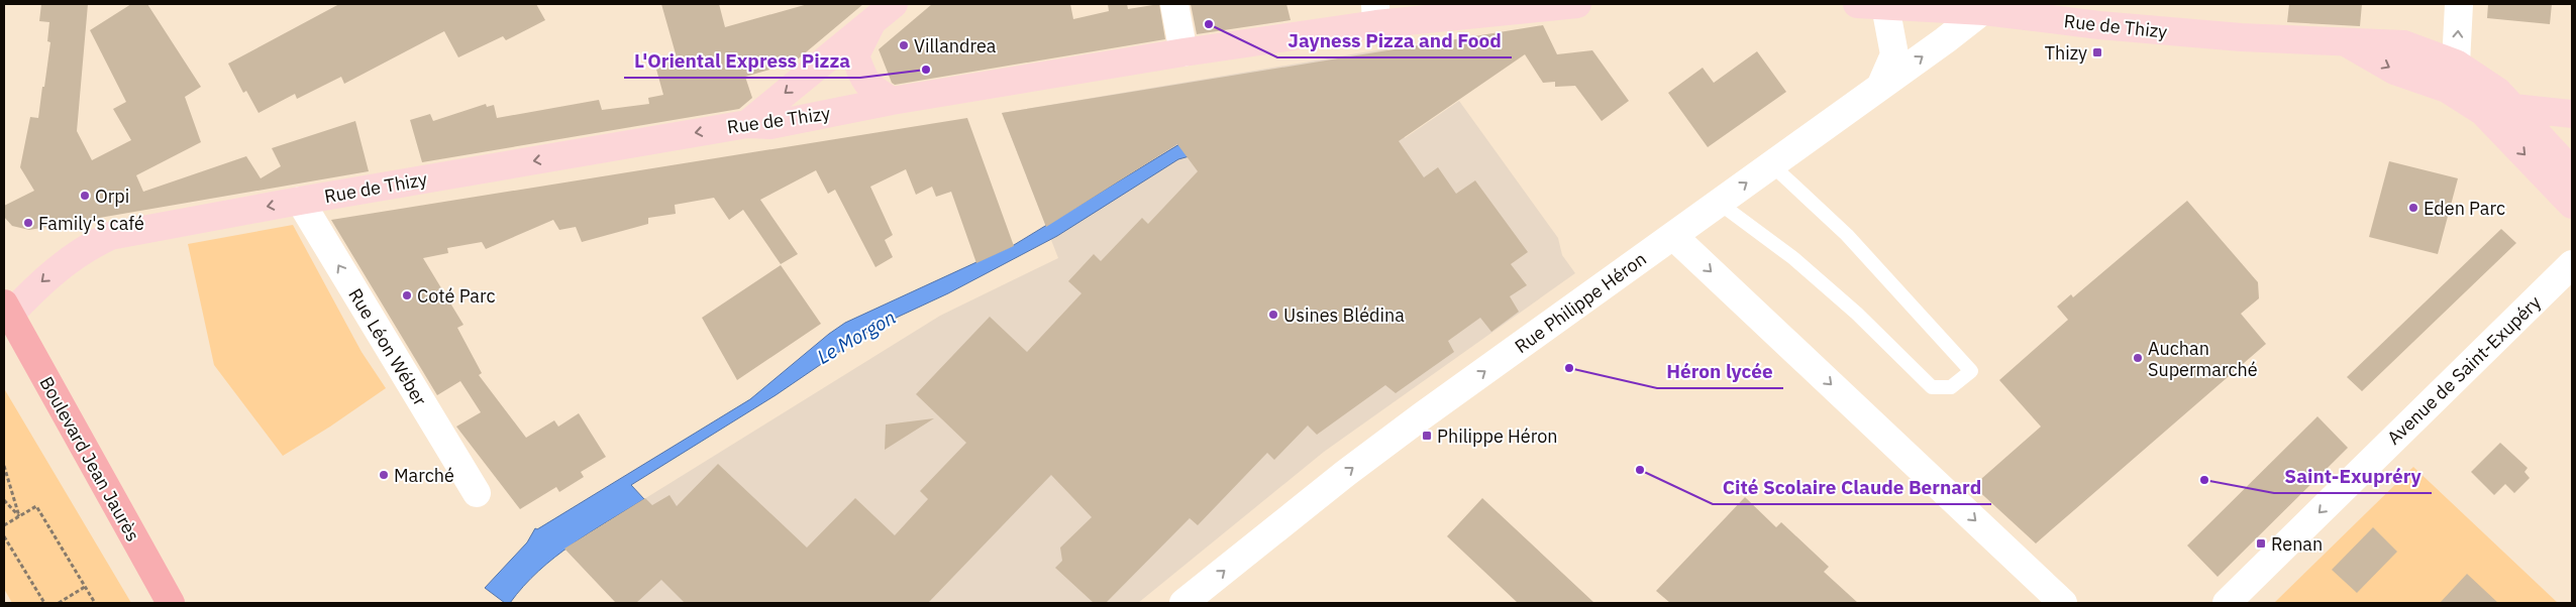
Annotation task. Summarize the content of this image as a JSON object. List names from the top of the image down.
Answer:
{
  "streets": {
    "main road": ["Rue de Thizy", "Boulevard Jean Jaurès"],
    "street": ["Rue Philippe Héron", "Rue Léon Wéber", "Avenue de Saint-Exupéry"]
  },
  "crossings": [
    ["Rue de Thizy", "Rue Philippe Héron"],
    ["Rue de Thizy", "Rue Léon Wéber"],
    ["Rue de Thizy", "Boulevard Jean Jaurès"]
  ],
  "one_way": ["Rue Philippe Héron", "Rue Léon Wéber", "Avenue de Saint-Exupéry"],
  "water": ["Le Morgon"],
  "places": {
    "other": [
      "Jayness Pizza and Food",
      "Villandrea",
      "L'Oriental Express Pizza",
      "Orpi",
      "Eden Parc",
      "Family's café",
      "Coté Parc",
      "Usines Blédina",
      "Auchan Supermarché",
      "Héron lycée",
      "Cité Scolaire Claude Bernard",
      "Marché",
      "Saint-Exupréry"
    ],
    "transit": ["Thizy", "Philippe Héron", "Renan"]
  }
}
